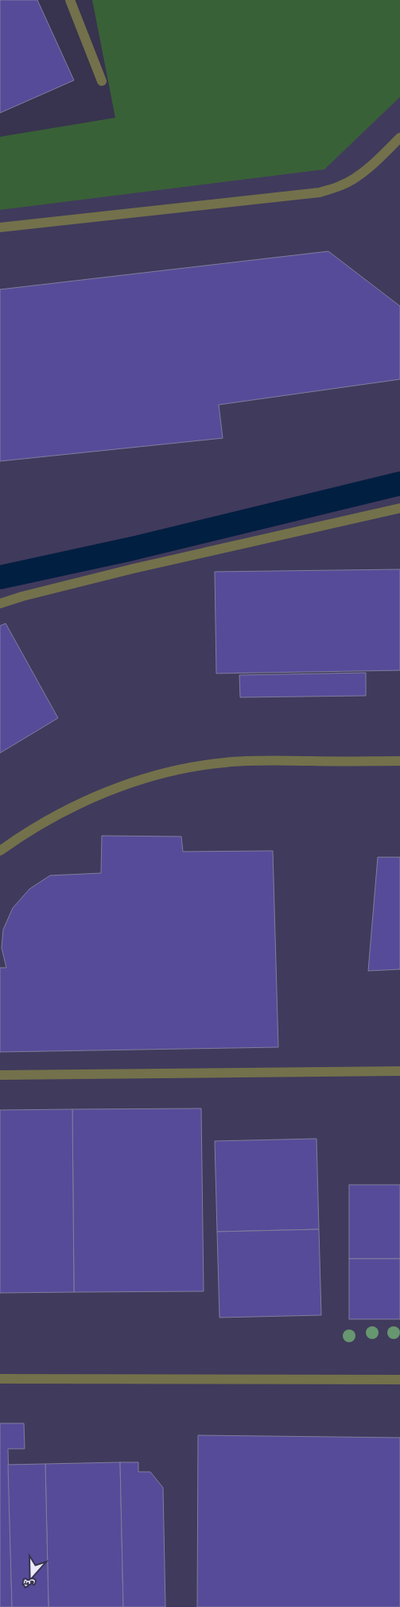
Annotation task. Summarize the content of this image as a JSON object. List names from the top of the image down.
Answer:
{
  "north": "bottom"
}
